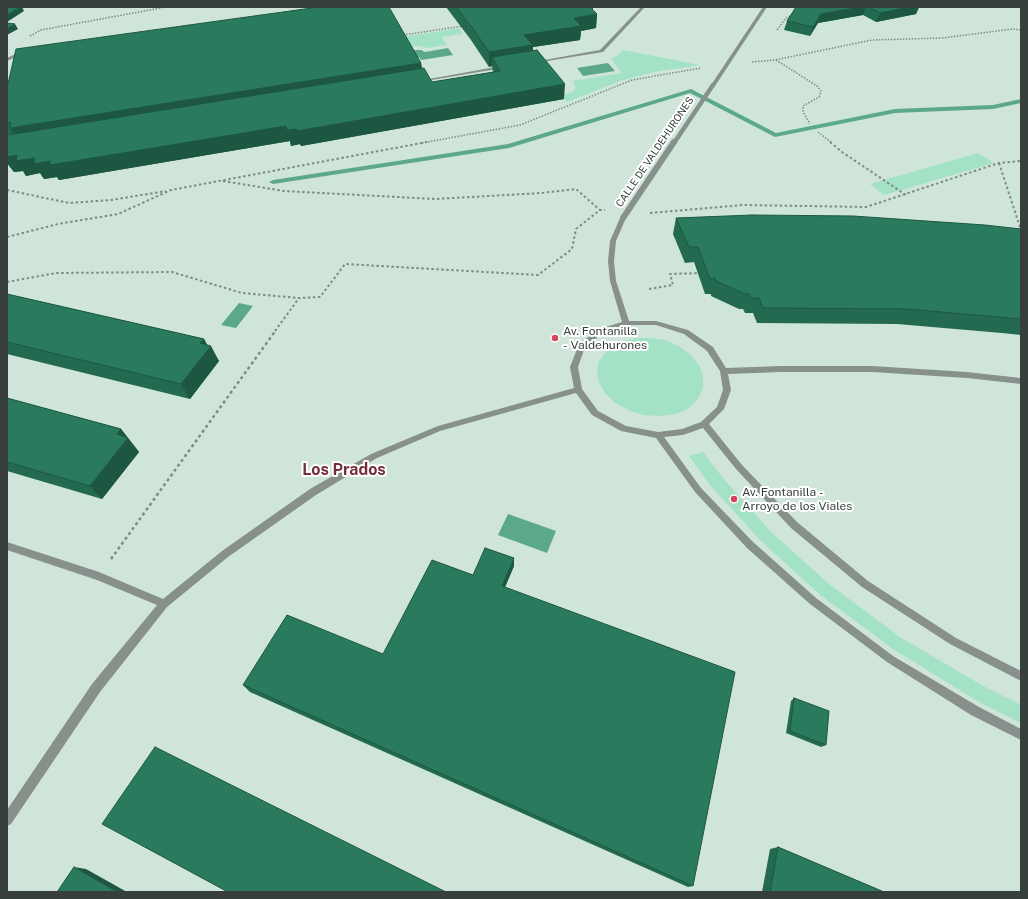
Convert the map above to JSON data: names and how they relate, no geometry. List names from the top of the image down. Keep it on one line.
{"streets":{"street":["CALLE DE VALDEHURONES"]},"districts":["Los Prados"],"places":["Av. Fontanilla - Valdehurones","Av. Fontanilla - Arroyo de los Viales"]}
